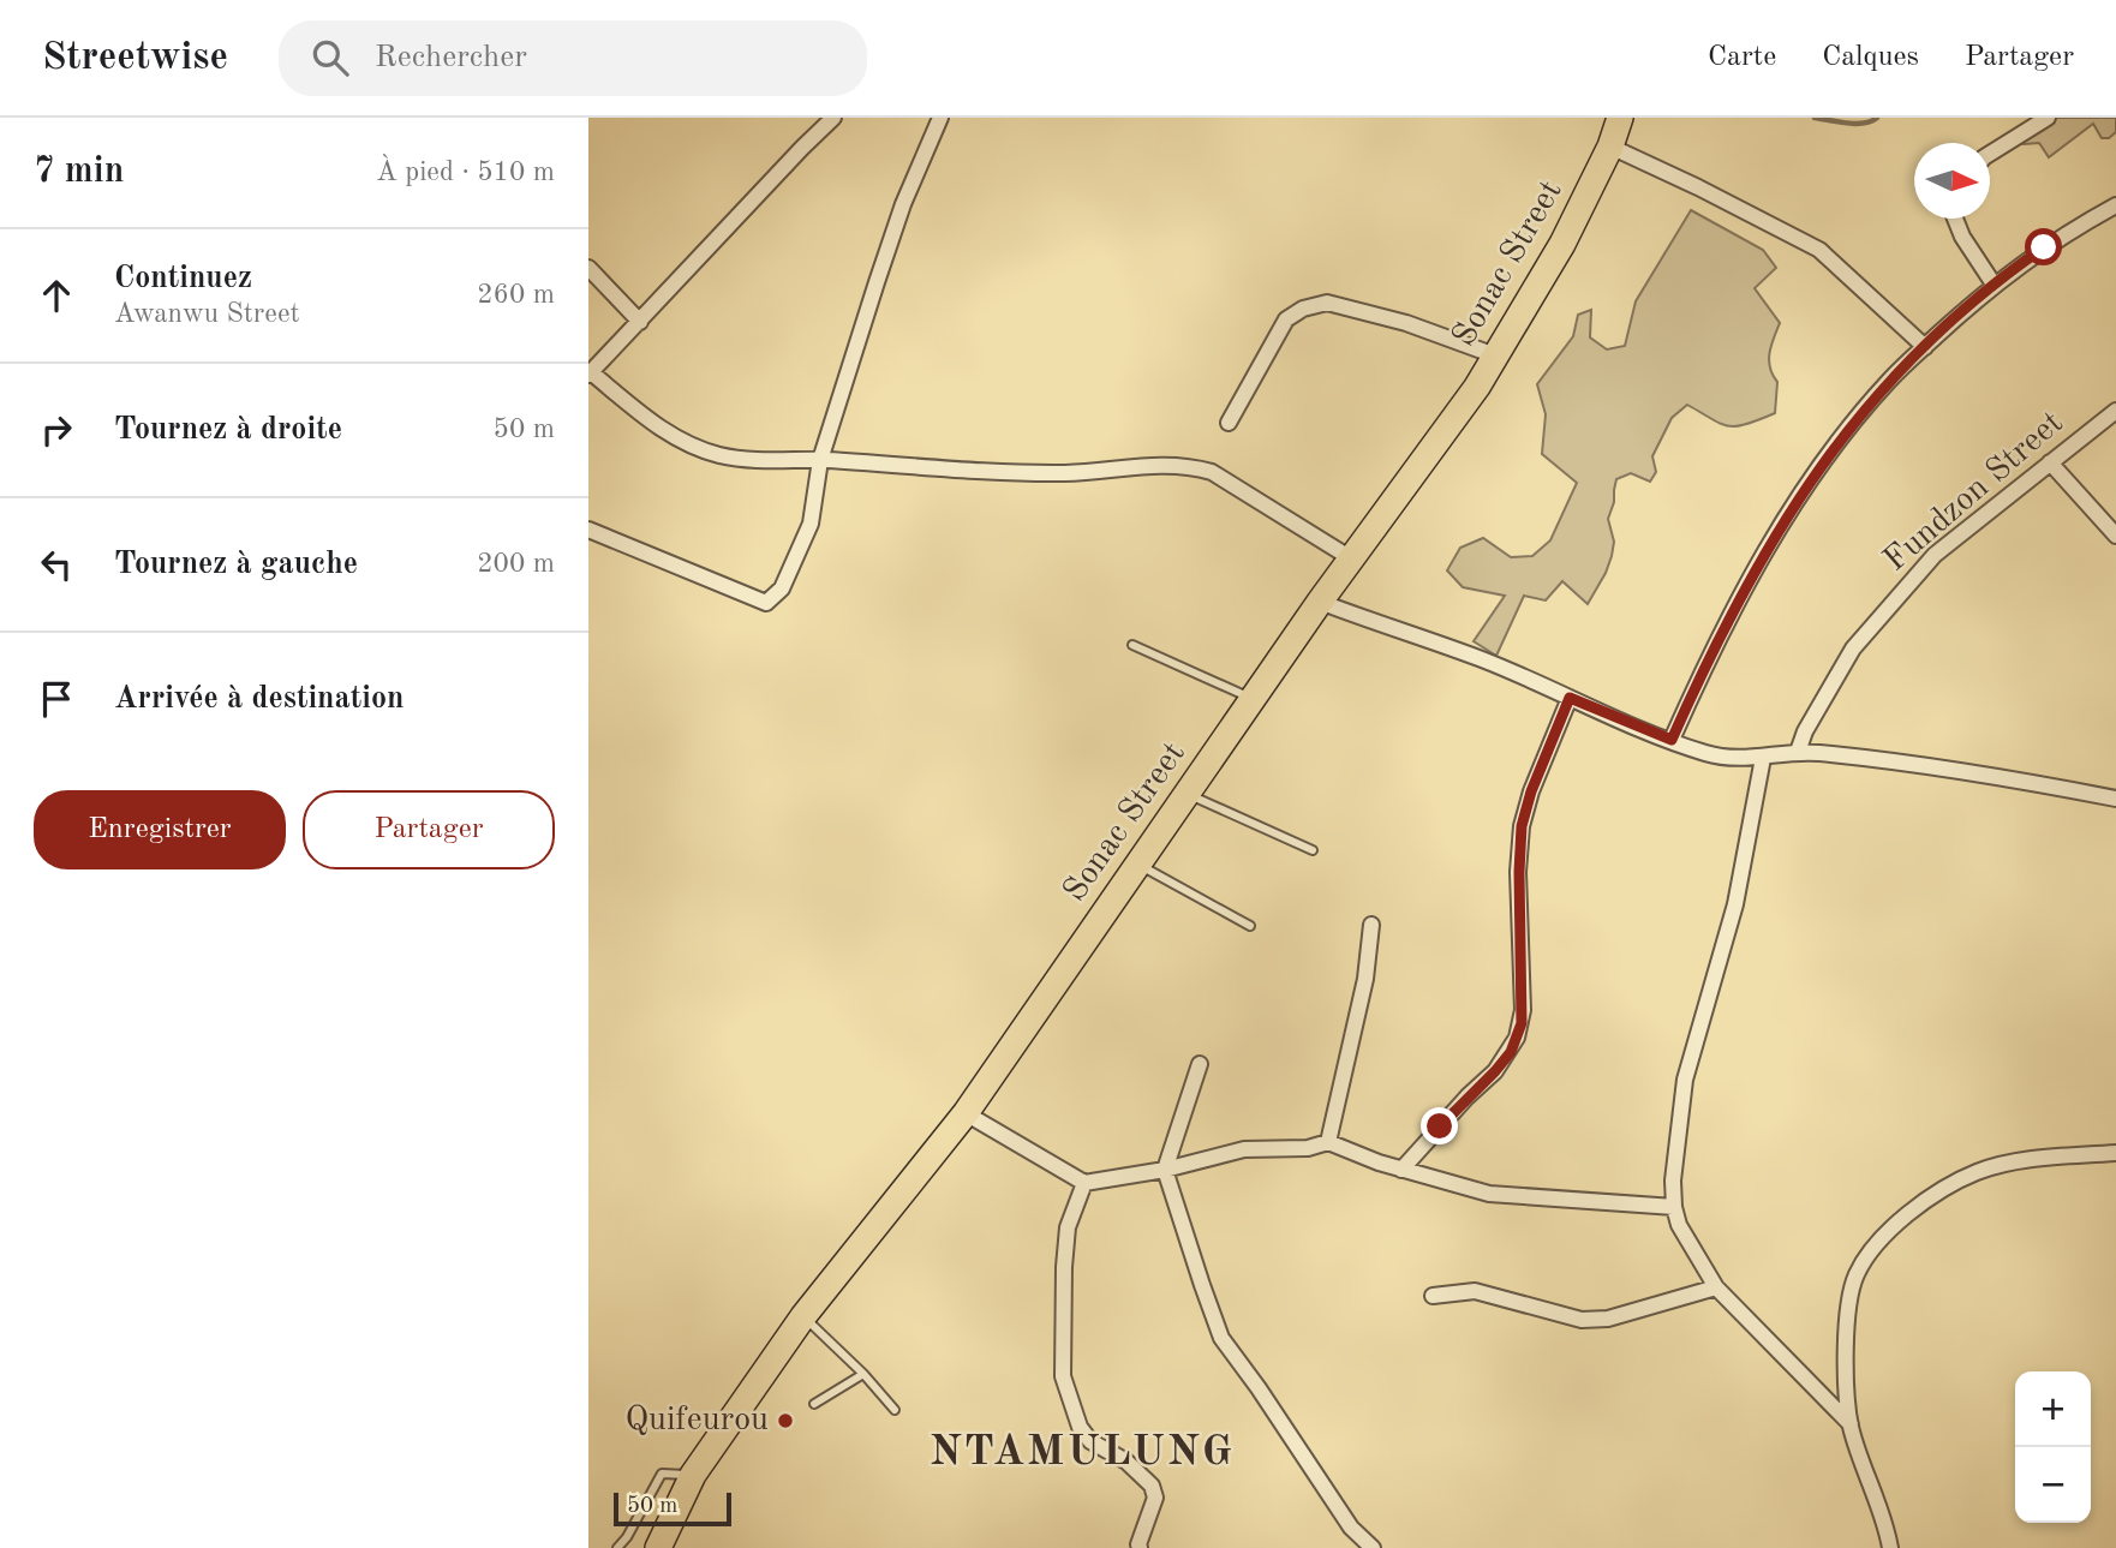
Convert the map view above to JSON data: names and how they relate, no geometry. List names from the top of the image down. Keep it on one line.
{"streets":{"highway":["Sonac Street"],"street":["Fundzon Street"]},"districts":["NTAMULUNG"],"places":["Quifeurou"],"scale_bar":"50 m","north":"right","page":{"header":"Streetwise","search":"Rechercher","nav":["Carte","Calques","Partager"],"heading":["7 min","À pied · 510 m"],"list":[["Continuez","Awanwu Street","260 m"],["Tournez à droite","50 m"],["Tournez à gauche","200 m"],"Arrivée à destination"],"buttons":["Enregistrer","Partager"],"map_buttons":["+","−"],"scale":"50 m"}}
